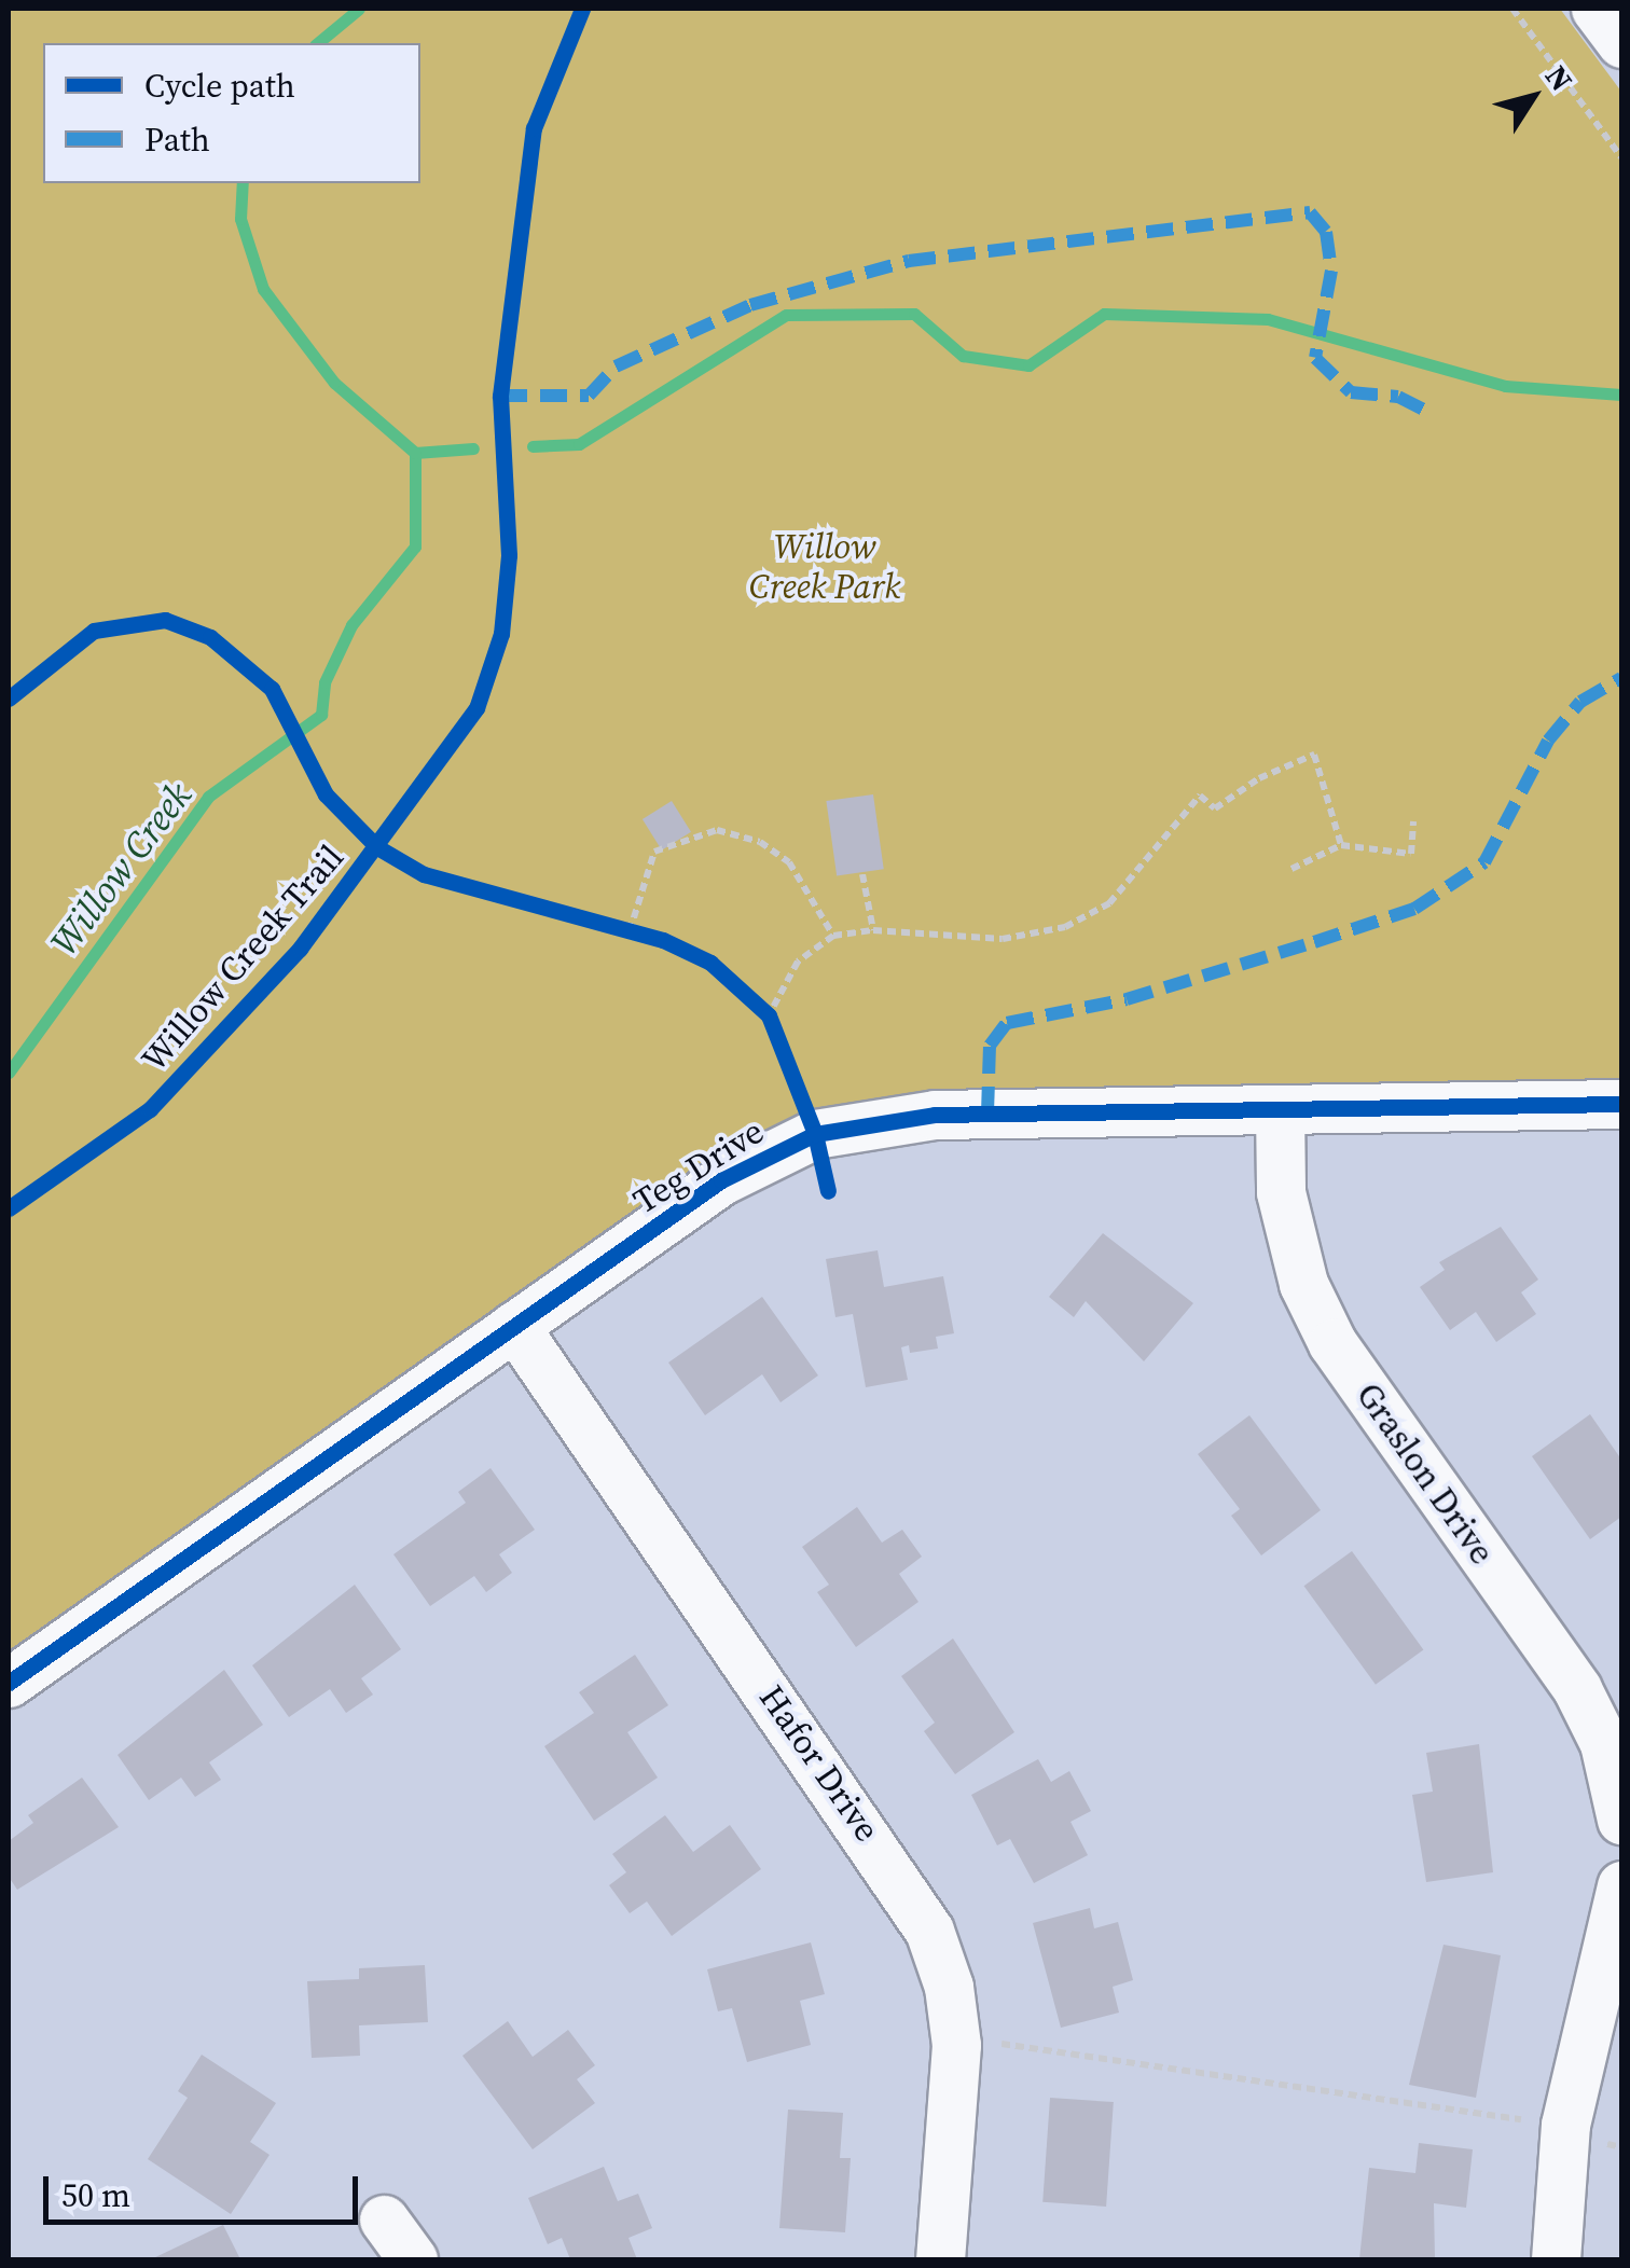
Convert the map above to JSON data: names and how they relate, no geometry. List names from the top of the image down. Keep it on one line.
{"streets":{"street":["Teg Drive","Graslon Drive","Hafor Drive"],"cycle path":["Willow Creek Trail"]},"crossings":[["Teg Drive","Graslon Drive"],["Teg Drive","Hafor Drive"]],"water":["Willow Creek"],"parks":["Willow Creek Park"],"legend":["Cycle path","Path"],"scale_bar":"50 m","north":"top right"}
